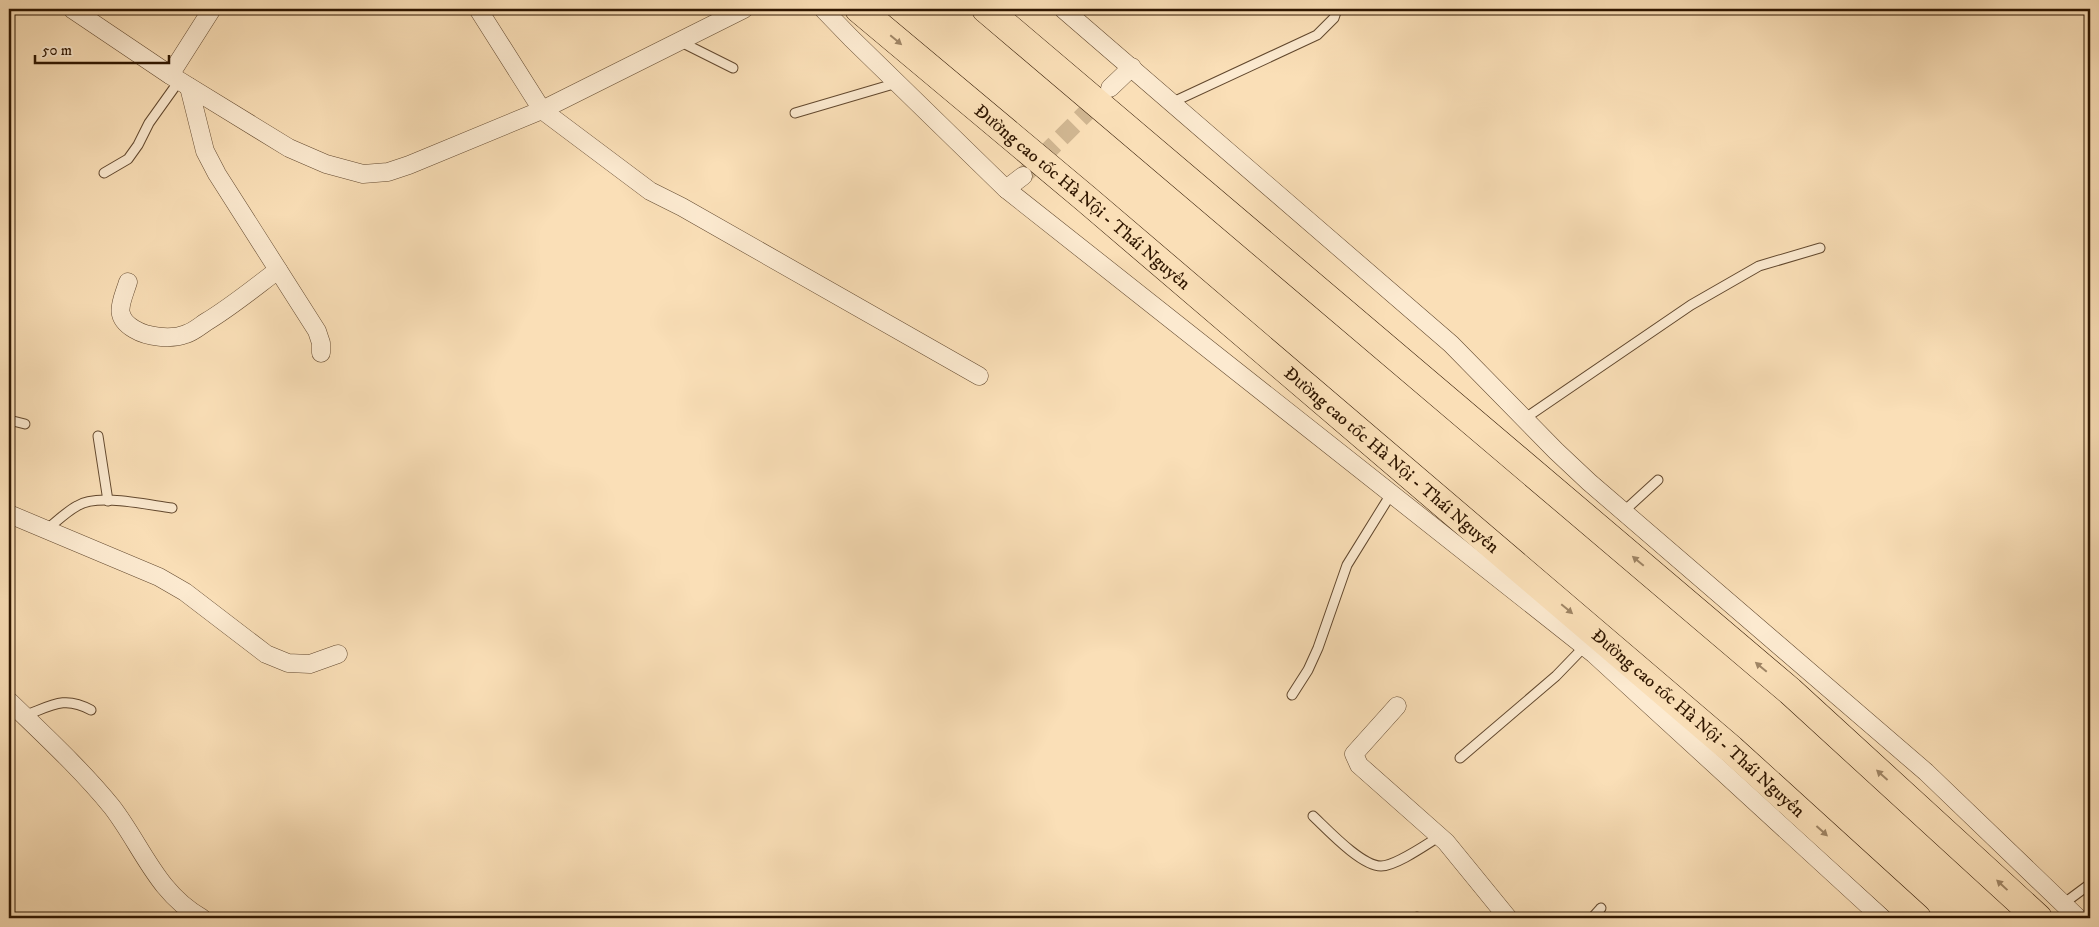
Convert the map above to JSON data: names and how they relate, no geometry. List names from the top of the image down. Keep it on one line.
{"streets":{"highway":["Đường cao tốc Hà Nội - Thái Nguyên"]},"scale_bar":"50 m"}
